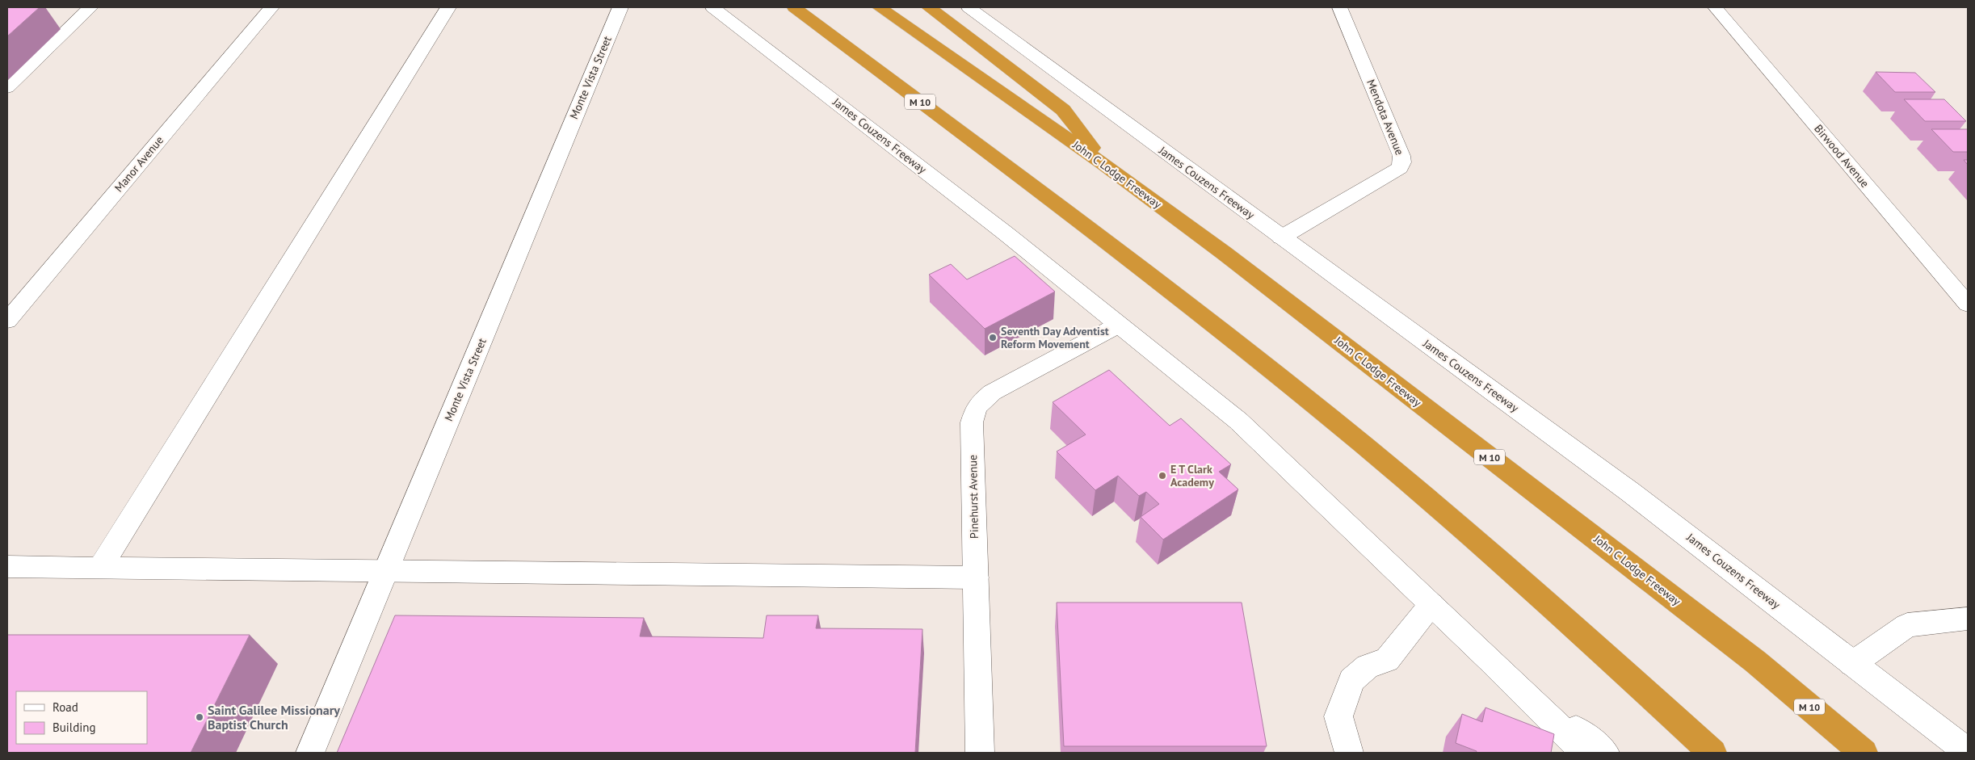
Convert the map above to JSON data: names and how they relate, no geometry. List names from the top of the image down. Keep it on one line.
{"streets":{"highway":["M 10","John C Lodge Freeway"],"street":["Monte Vista Street","Mendota Avenue","James Couzens Freeway","Birwood Avenue","Manor Avenue","Pinehurst Avenue"]},"crossings":[["Mendota Avenue","James Couzens Freeway"],["James Couzens Freeway","Pinehurst Avenue"]],"places":["Seventh Day Adventist Reform Movement","E T Clark Academy","Saint Galilee Missionary Baptist Church"],"legend":["Road","Building"]}
